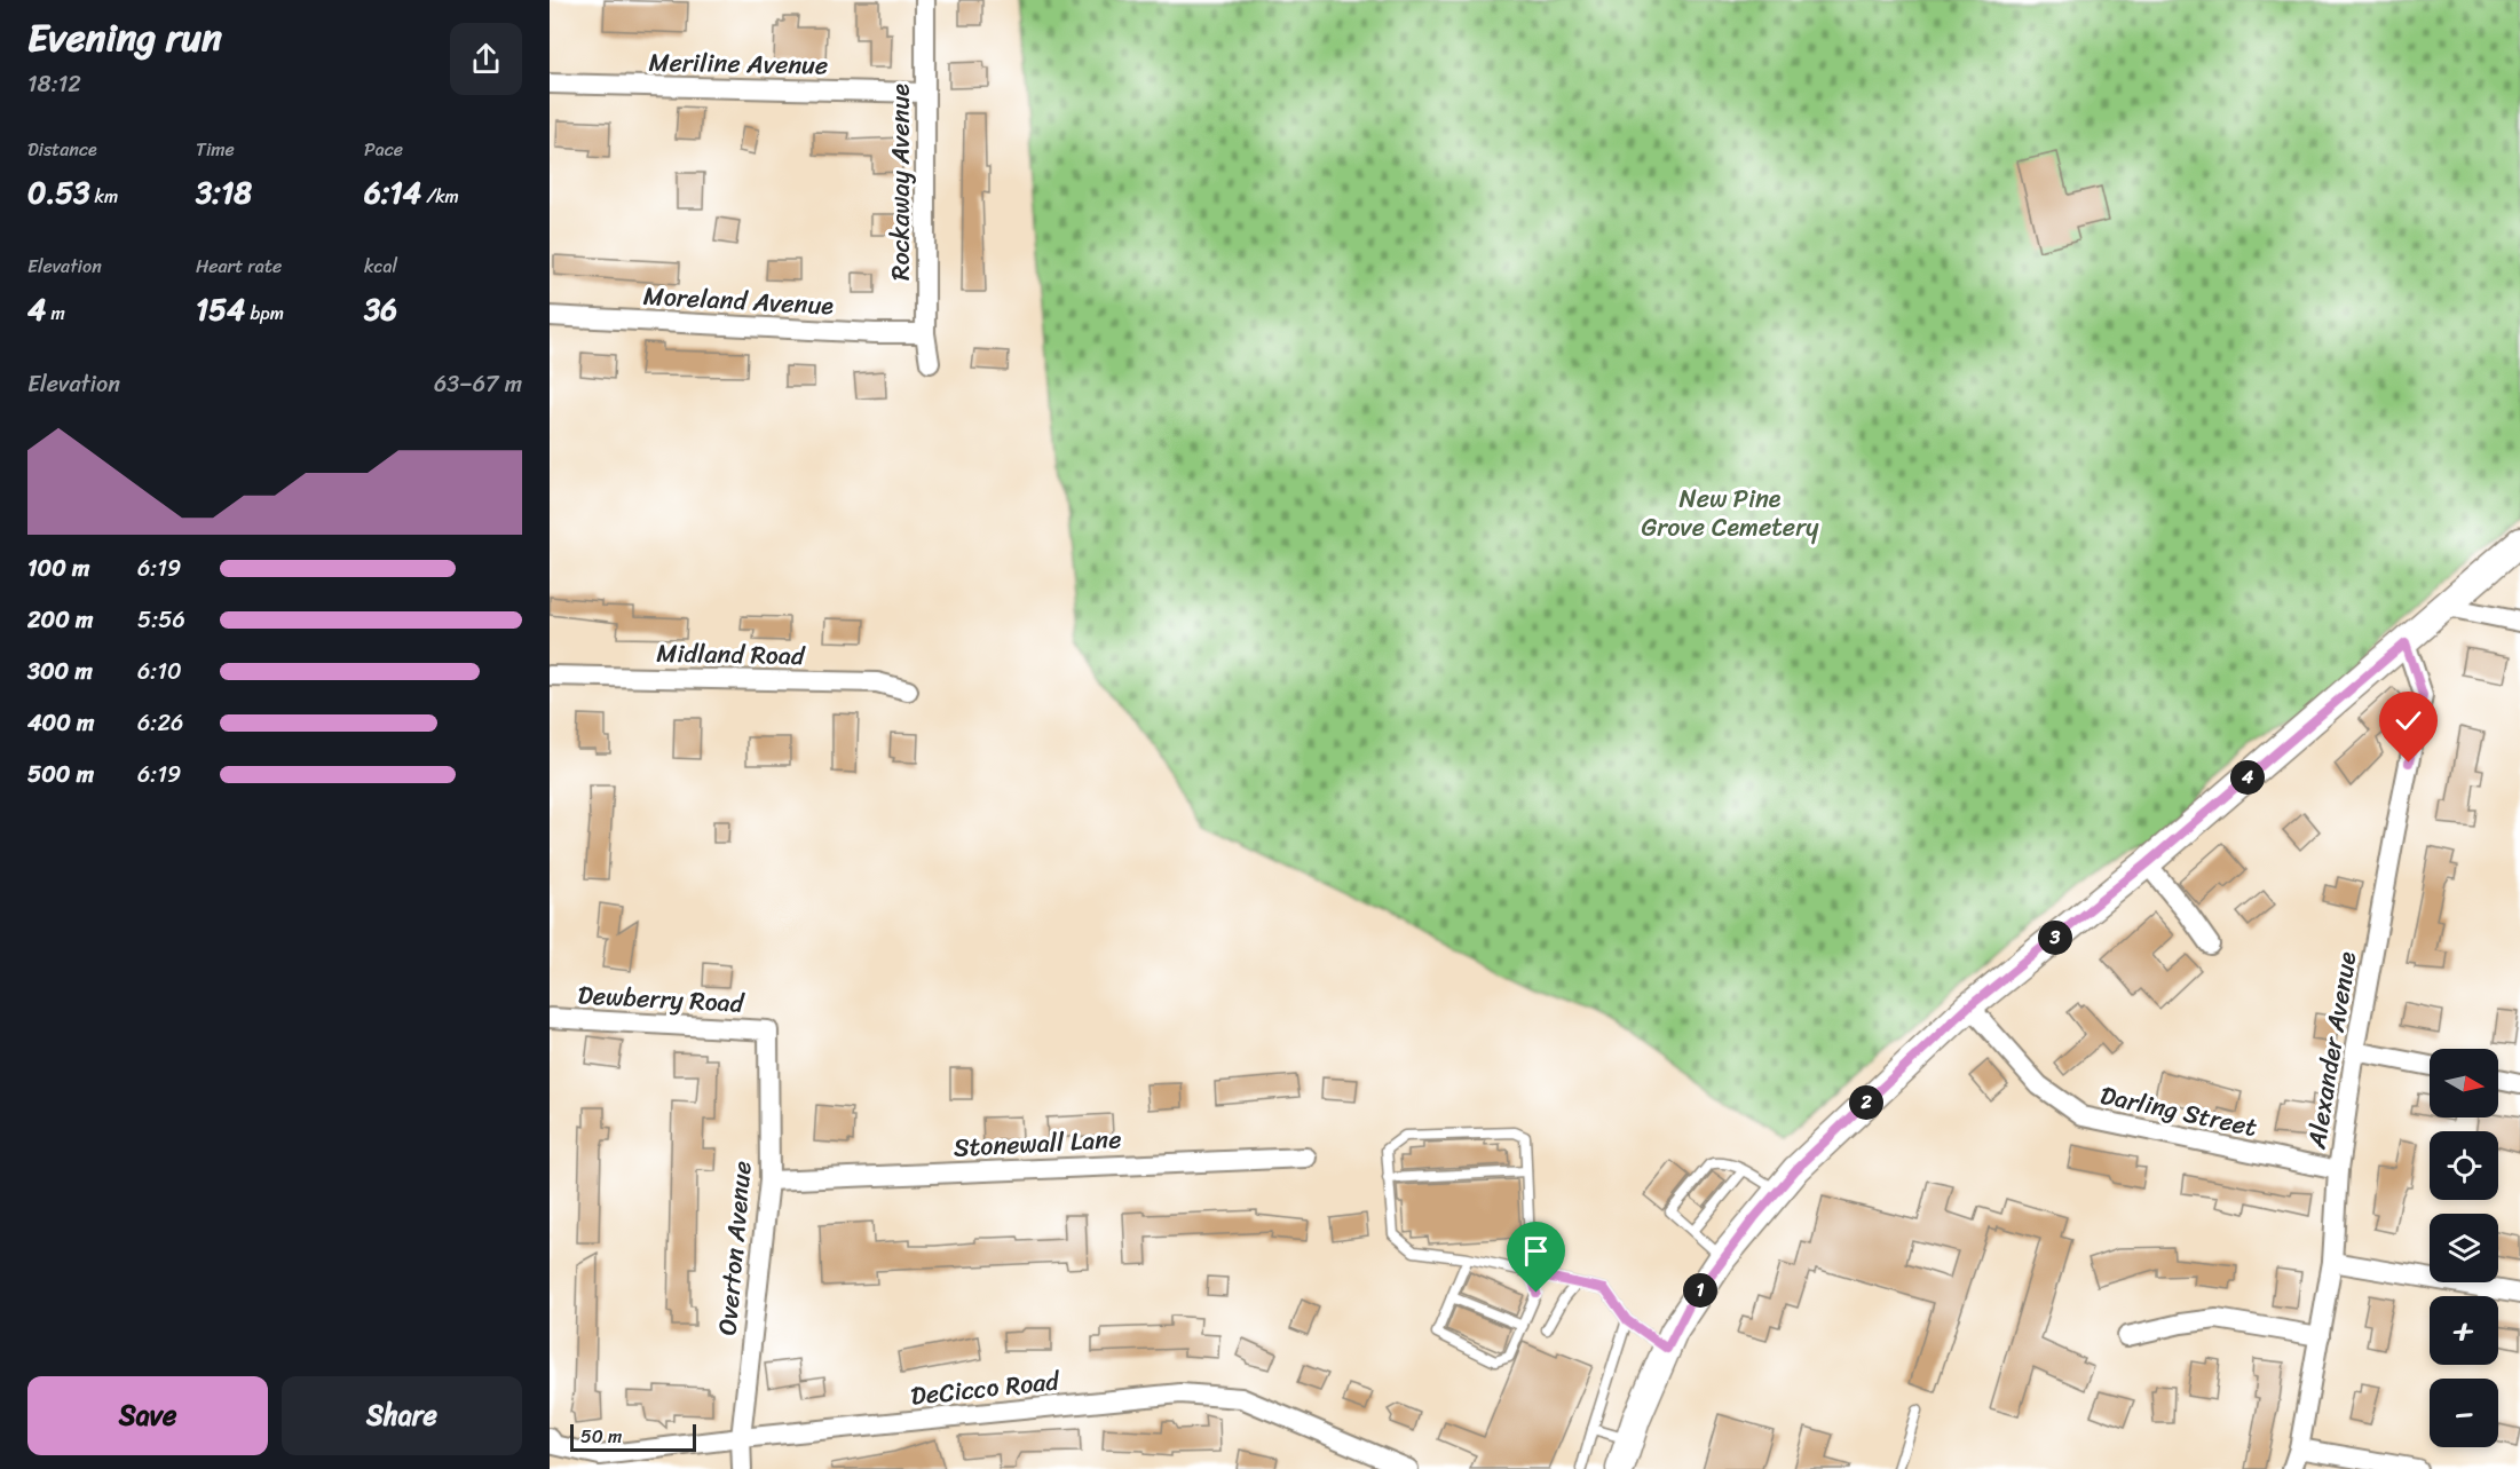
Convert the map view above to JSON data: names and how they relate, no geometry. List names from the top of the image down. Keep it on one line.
{"streets":{"street":["Meriline Avenue","Rockaway Avenue","Moreland Avenue","Midland Road","Dewberry Road","Alexander Avenue","Darling Street","Stonewall Lane","Overton Avenue","DeCicco Road"]},"crossings":[["Meriline Avenue","Rockaway Avenue"],["Rockaway Avenue","Moreland Avenue"],["Dewberry Road","Overton Avenue"],["Alexander Avenue","Darling Street"],["Stonewall Lane","Overton Avenue"],["Overton Avenue","DeCicco Road"]],"parks":["New Pine Grove Cemetery"],"scale_bar":"50 m","north":"right","page":{"heading":["Evening run","18:12"],"stats":[["Distance","0.53 km"],["Time","3:18"],["Pace","6:14 /km"],["Elevation","4 m"],["Heart rate","154 bpm"],["kcal","36"]],"chart":["Elevation","63–67 m"],"list":[{"name":"100 m","note":"6:19"},{"name":"200 m","note":"5:56"},{"name":"300 m","note":"6:10"},{"name":"400 m","note":"6:26"},{"name":"500 m","note":"6:19"}],"pins":["4","3","2","1"],"map_buttons":["+","−"],"buttons":["Save","Share"],"scale":"50 m"}}
